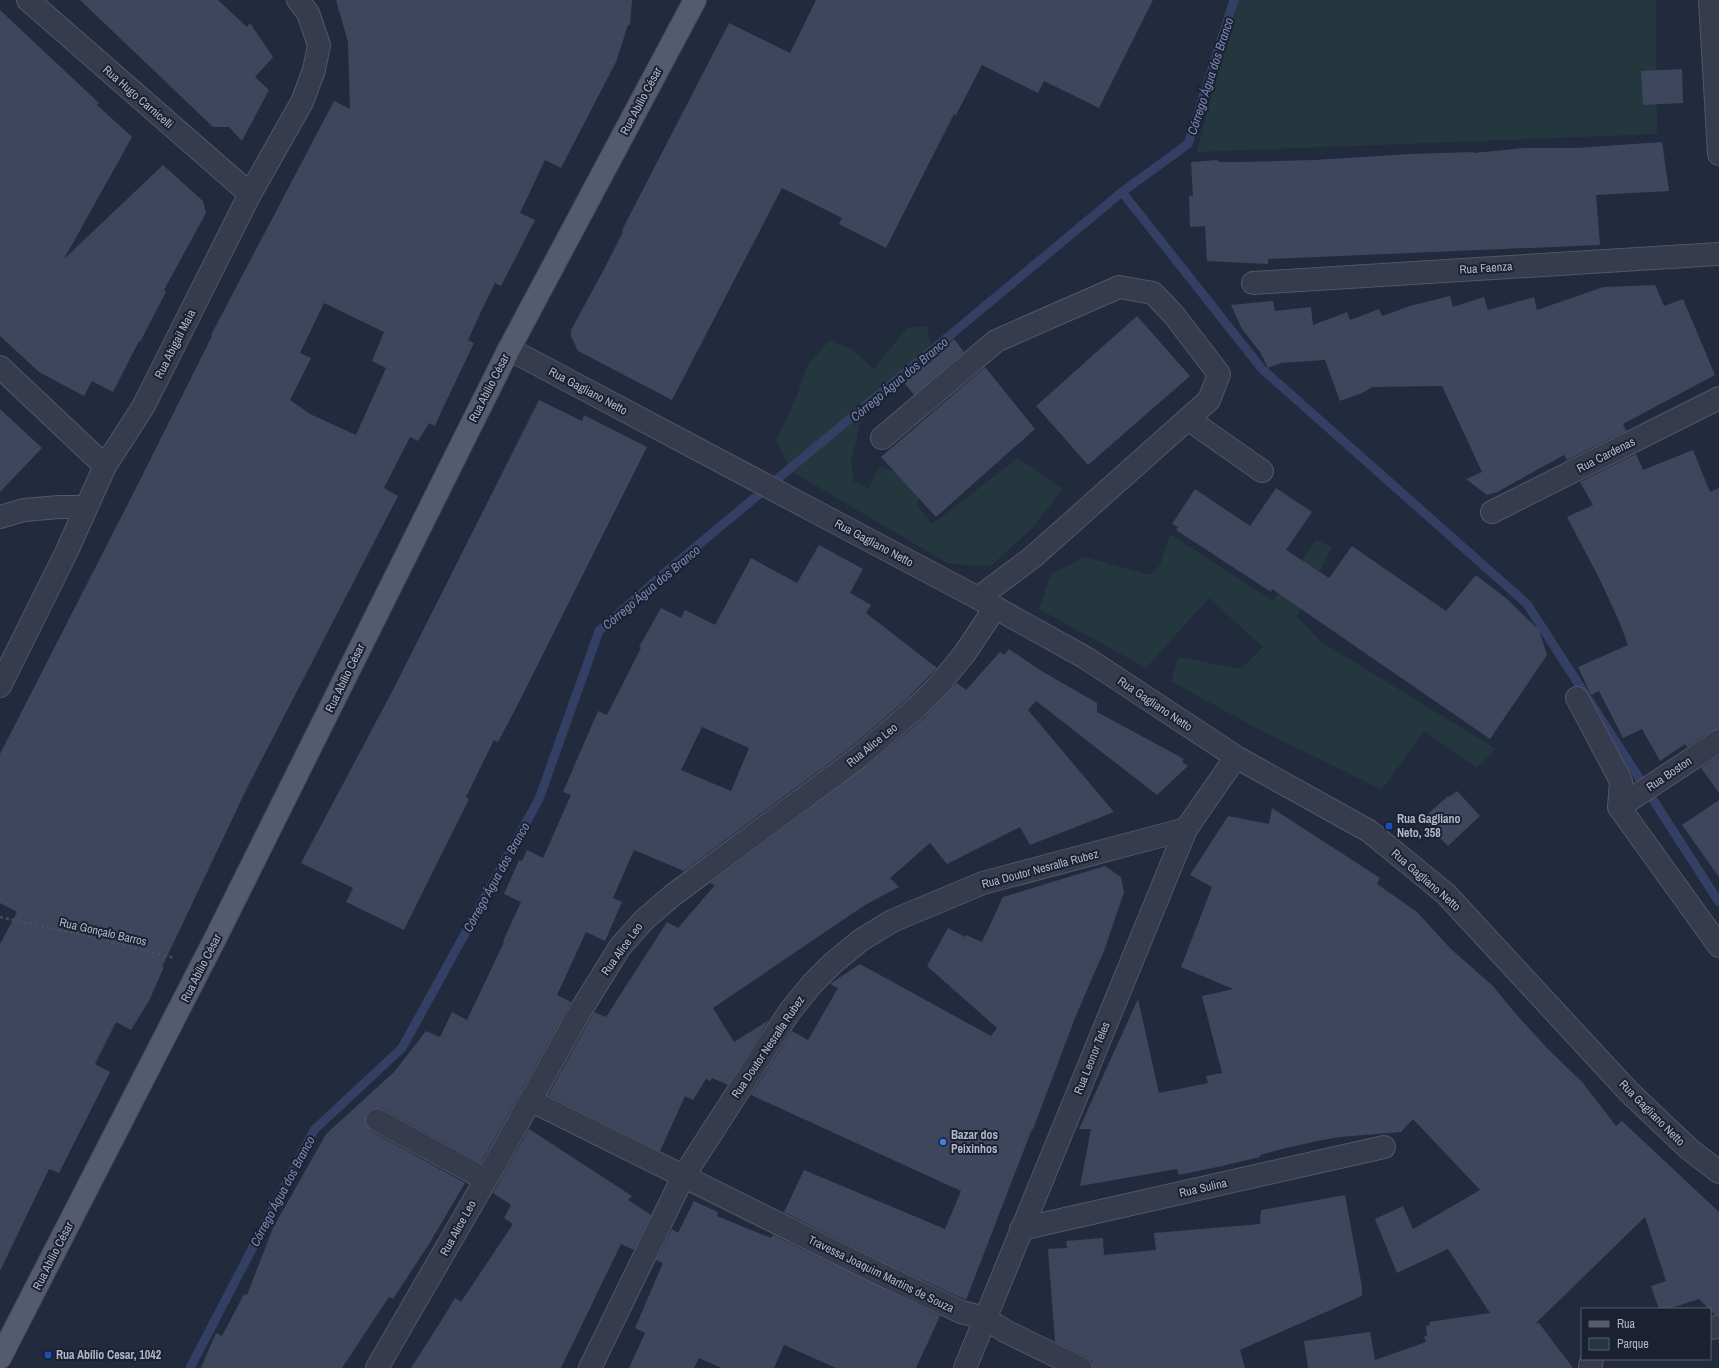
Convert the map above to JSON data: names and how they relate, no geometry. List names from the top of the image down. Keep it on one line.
{"streets":{"main road":["Rua Abílio César"],"street":["Rua Hugo Carnicelli","Rua Faenza","Rua Abigail Maia","Rua Gagliano Netto","Rua Cardenas","Rua Alice Leo","Rua Boston","Rua Doutor Nesralla Rubez","Rua Leonor Teles","Rua Sulina","Travessa Joaquim Martins de Souza"],"path":["Rua Gonçalo Barros"]},"crossings":[["Rua Hugo Carnicelli","Rua Abigail Maia"],["Rua Abílio César","Rua Gagliano Netto"],["Rua Abílio César","Rua Gonçalo Barros"],["Rua Gagliano Netto","Rua Alice Leo"],["Rua Gagliano Netto","Rua Leonor Teles"],["Rua Alice Leo","Travessa Joaquim Martins de Souza"],["Rua Doutor Nesralla Rubez","Rua Leonor Teles"],["Rua Doutor Nesralla Rubez","Travessa Joaquim Martins de Souza"],["Rua Leonor Teles","Rua Sulina"],["Rua Leonor Teles","Travessa Joaquim Martins de Souza"]],"water":["Córrego Água dos Branco"],"places":{"transit":["Rua Gagliano Neto, 358","Rua Abílio Cesar, 1042"],"other":["Bazar dos Peixinhos"]},"legend":["Rua","Parque"]}
